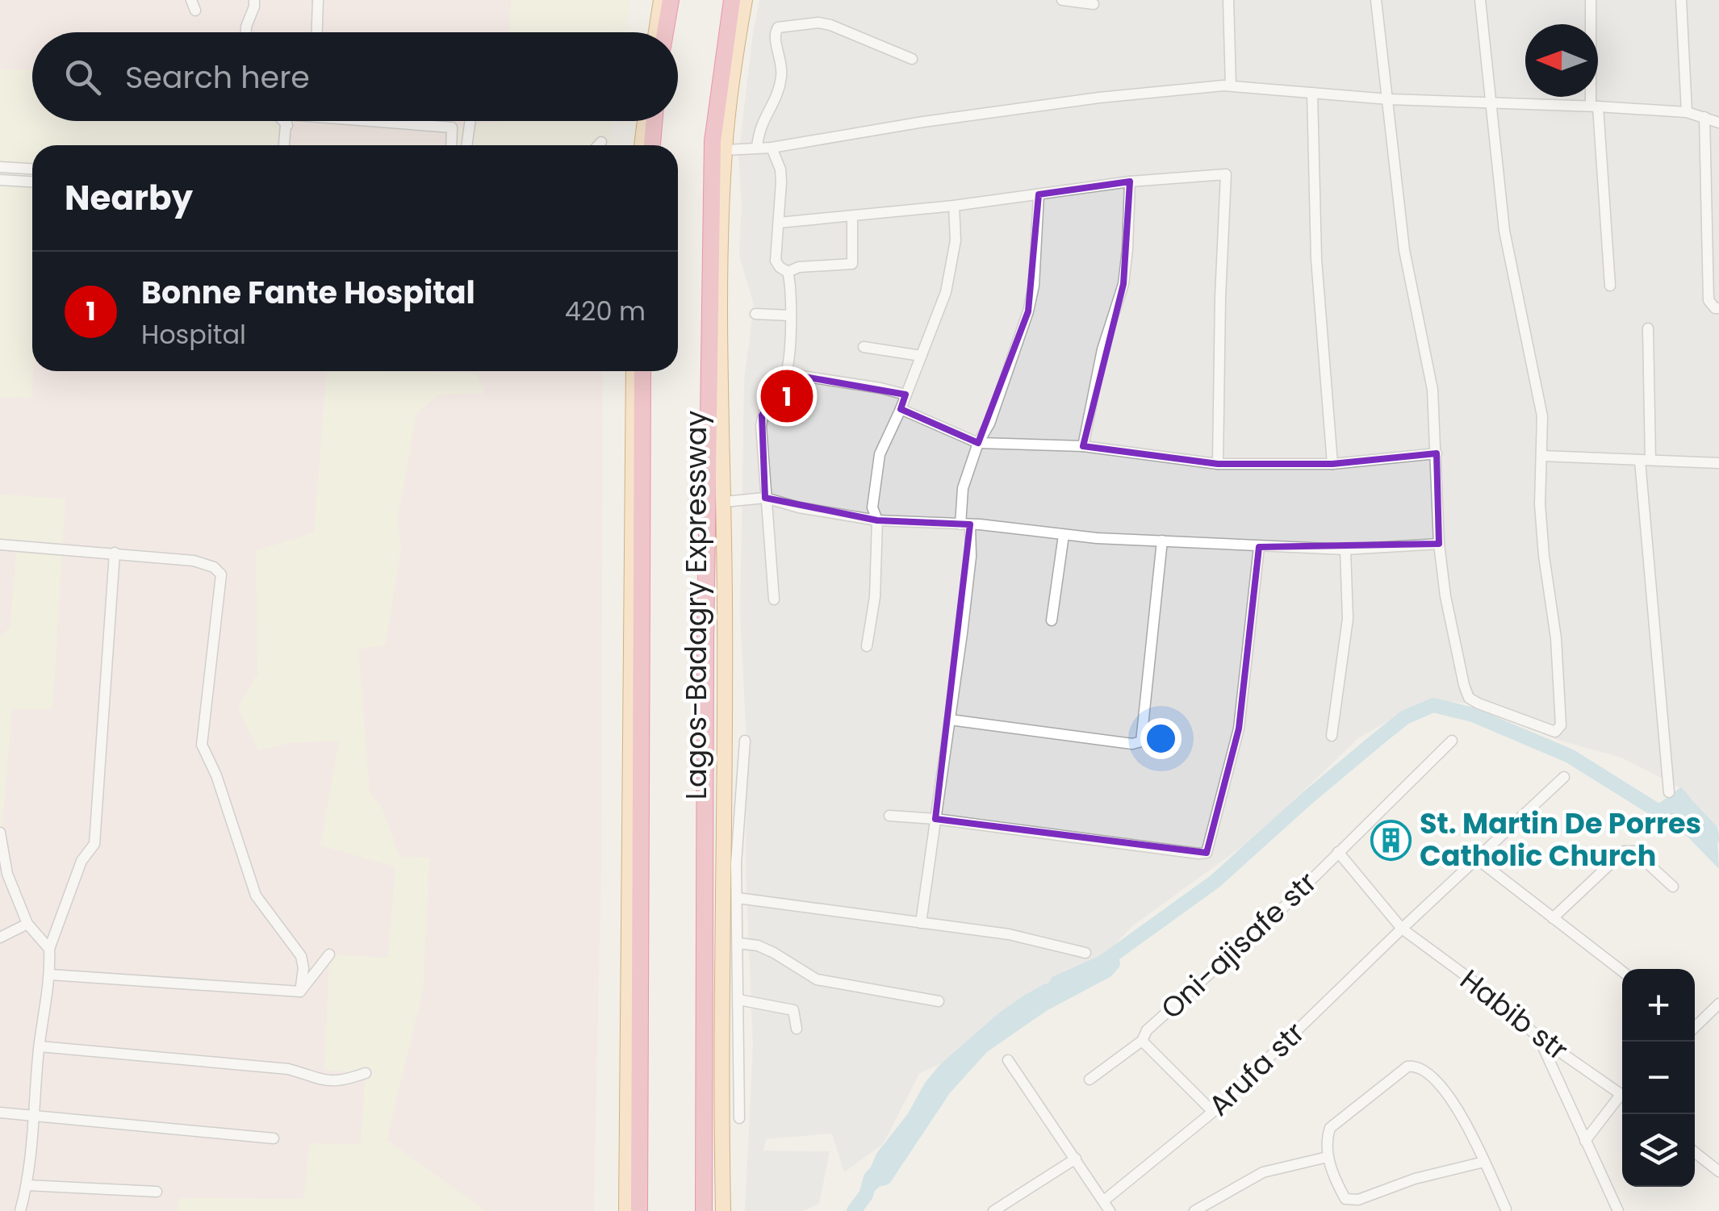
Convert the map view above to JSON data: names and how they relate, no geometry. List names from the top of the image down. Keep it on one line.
{"streets":{"highway":["Lagos-Badagry Expressway"],"street":["Oni-ajisafe str","Habib str","Arufa str"]},"crossings":[["Oni-ajisafe str","Habib str"],["Oni-ajisafe str","Arufa str"],["Habib str","Arufa str"]],"places":{"building":["St. Martin De Porres Catholic Church"]},"north":"left","page":{"search":"Search here","heading":"Nearby","list":[{"mark":"1","name":"Bonne Fante Hospital","note":"Hospital","value":"420 m"}],"pins":"1","map_buttons":["+","−"]}}
